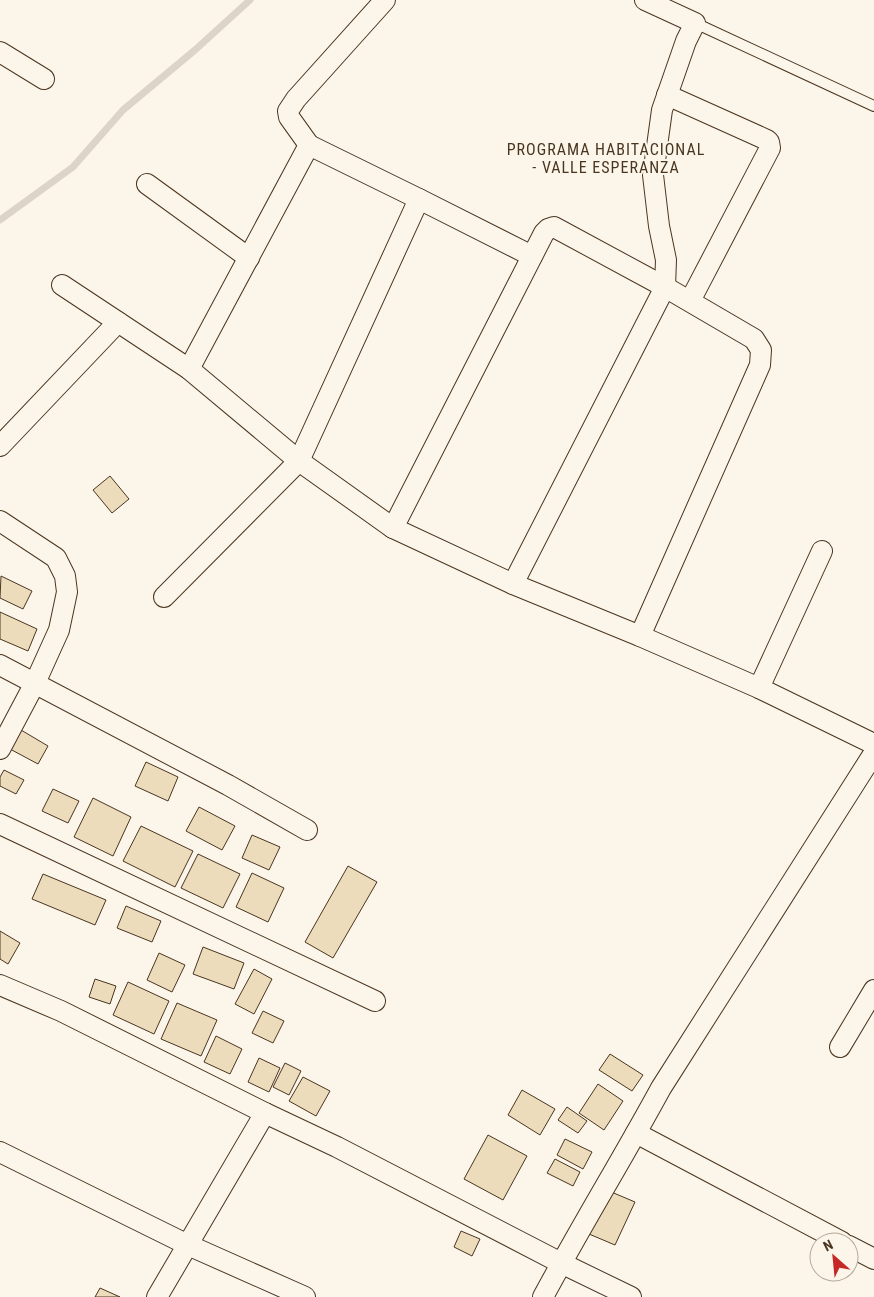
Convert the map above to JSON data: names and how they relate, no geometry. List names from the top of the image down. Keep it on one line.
{"districts":["PROGRAMA HABITACIONAL - VALLE ESPERANZA"],"north":"top left"}
